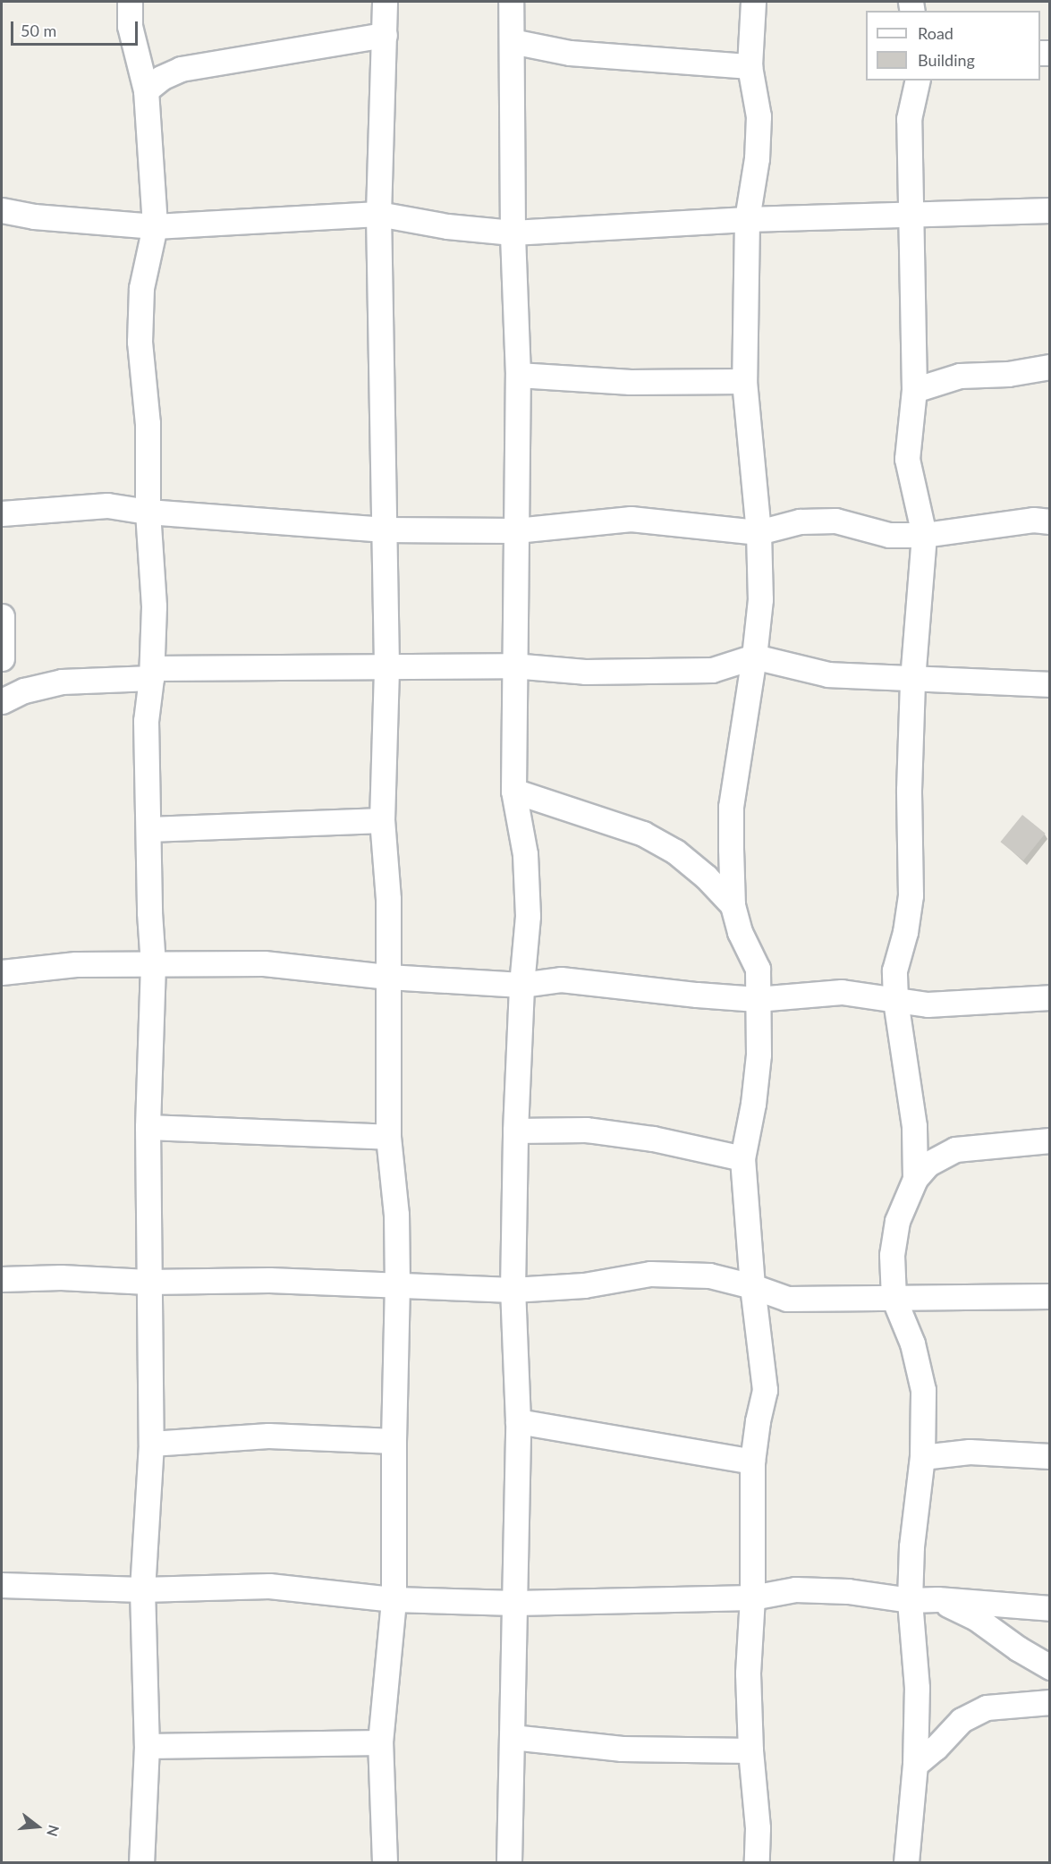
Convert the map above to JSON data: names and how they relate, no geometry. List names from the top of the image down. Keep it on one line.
{"legend":["Road","Building"],"scale_bar":"50 m","north":"right"}
